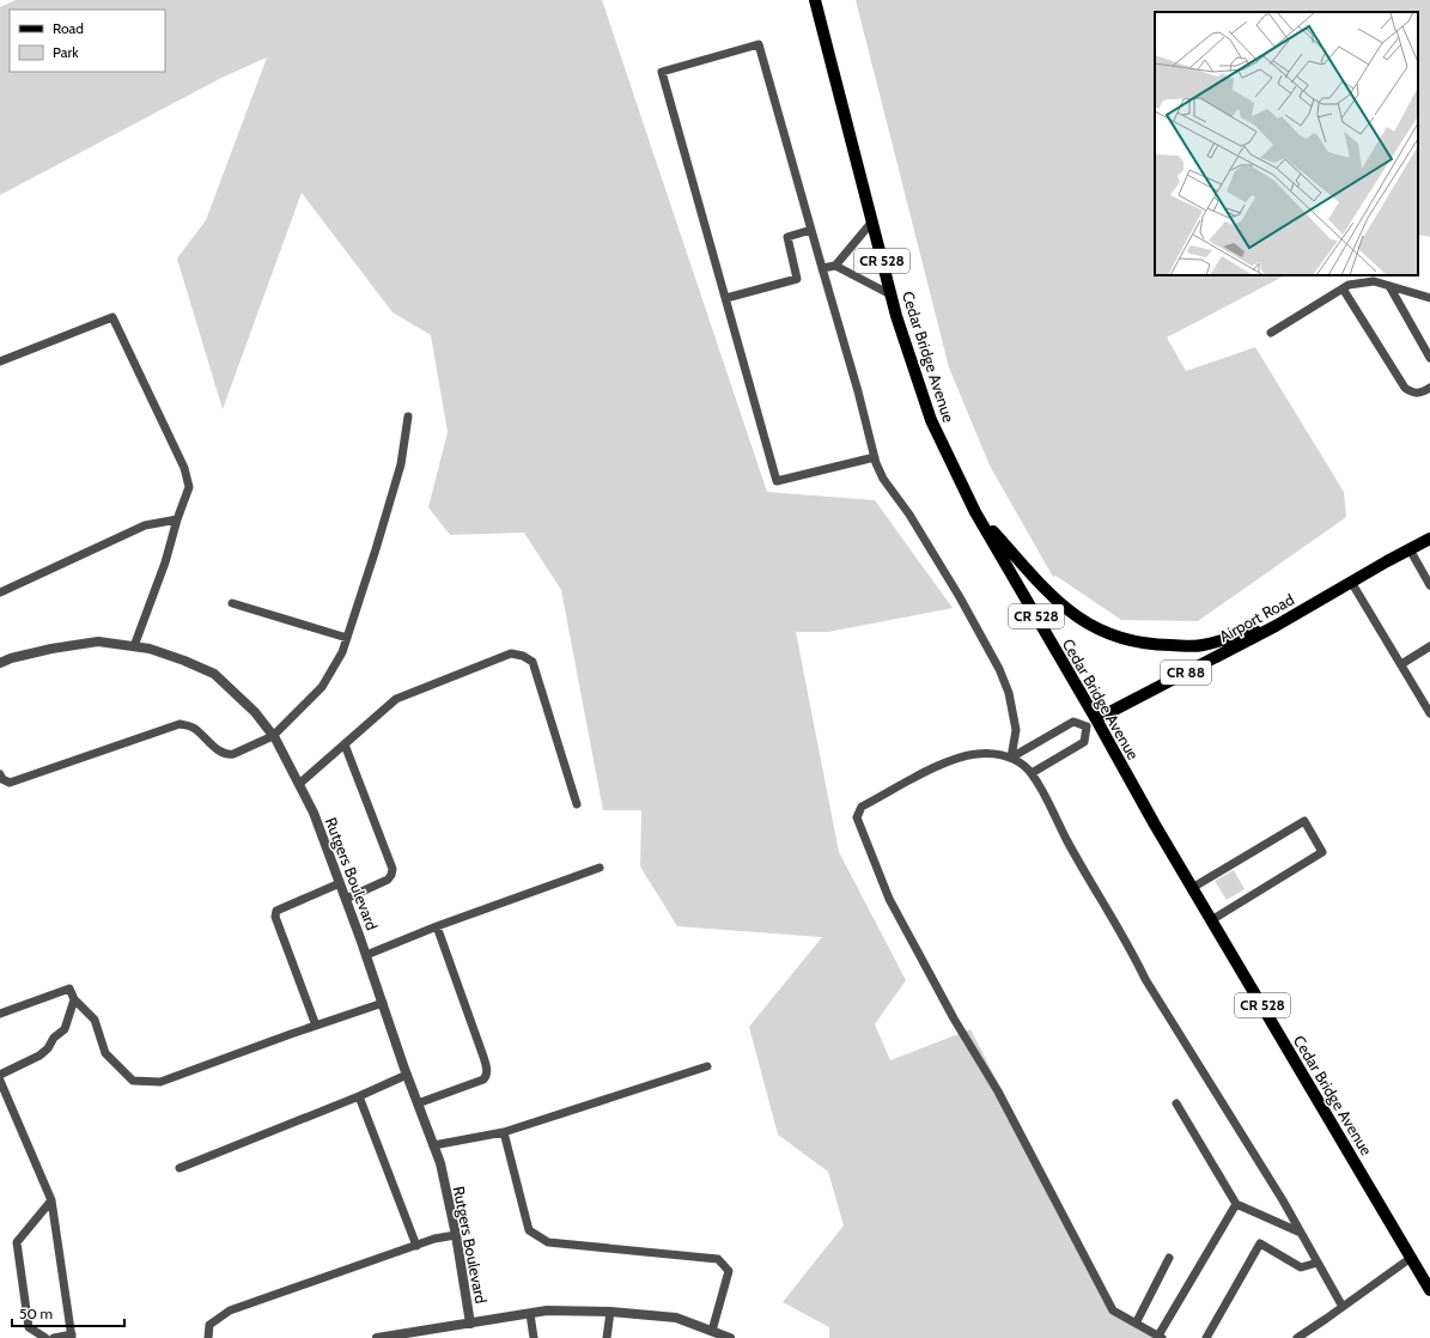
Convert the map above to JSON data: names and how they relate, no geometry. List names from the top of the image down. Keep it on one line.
{"streets":{"main road":["CR 528","Cedar Bridge Avenue","Airport Road","CR 88"],"street":["Rutgers Boulevard"]},"crossings":[["Cedar Bridge Avenue","Airport Road"]],"legend":["Road","Park"],"scale_bar":"50 m"}
